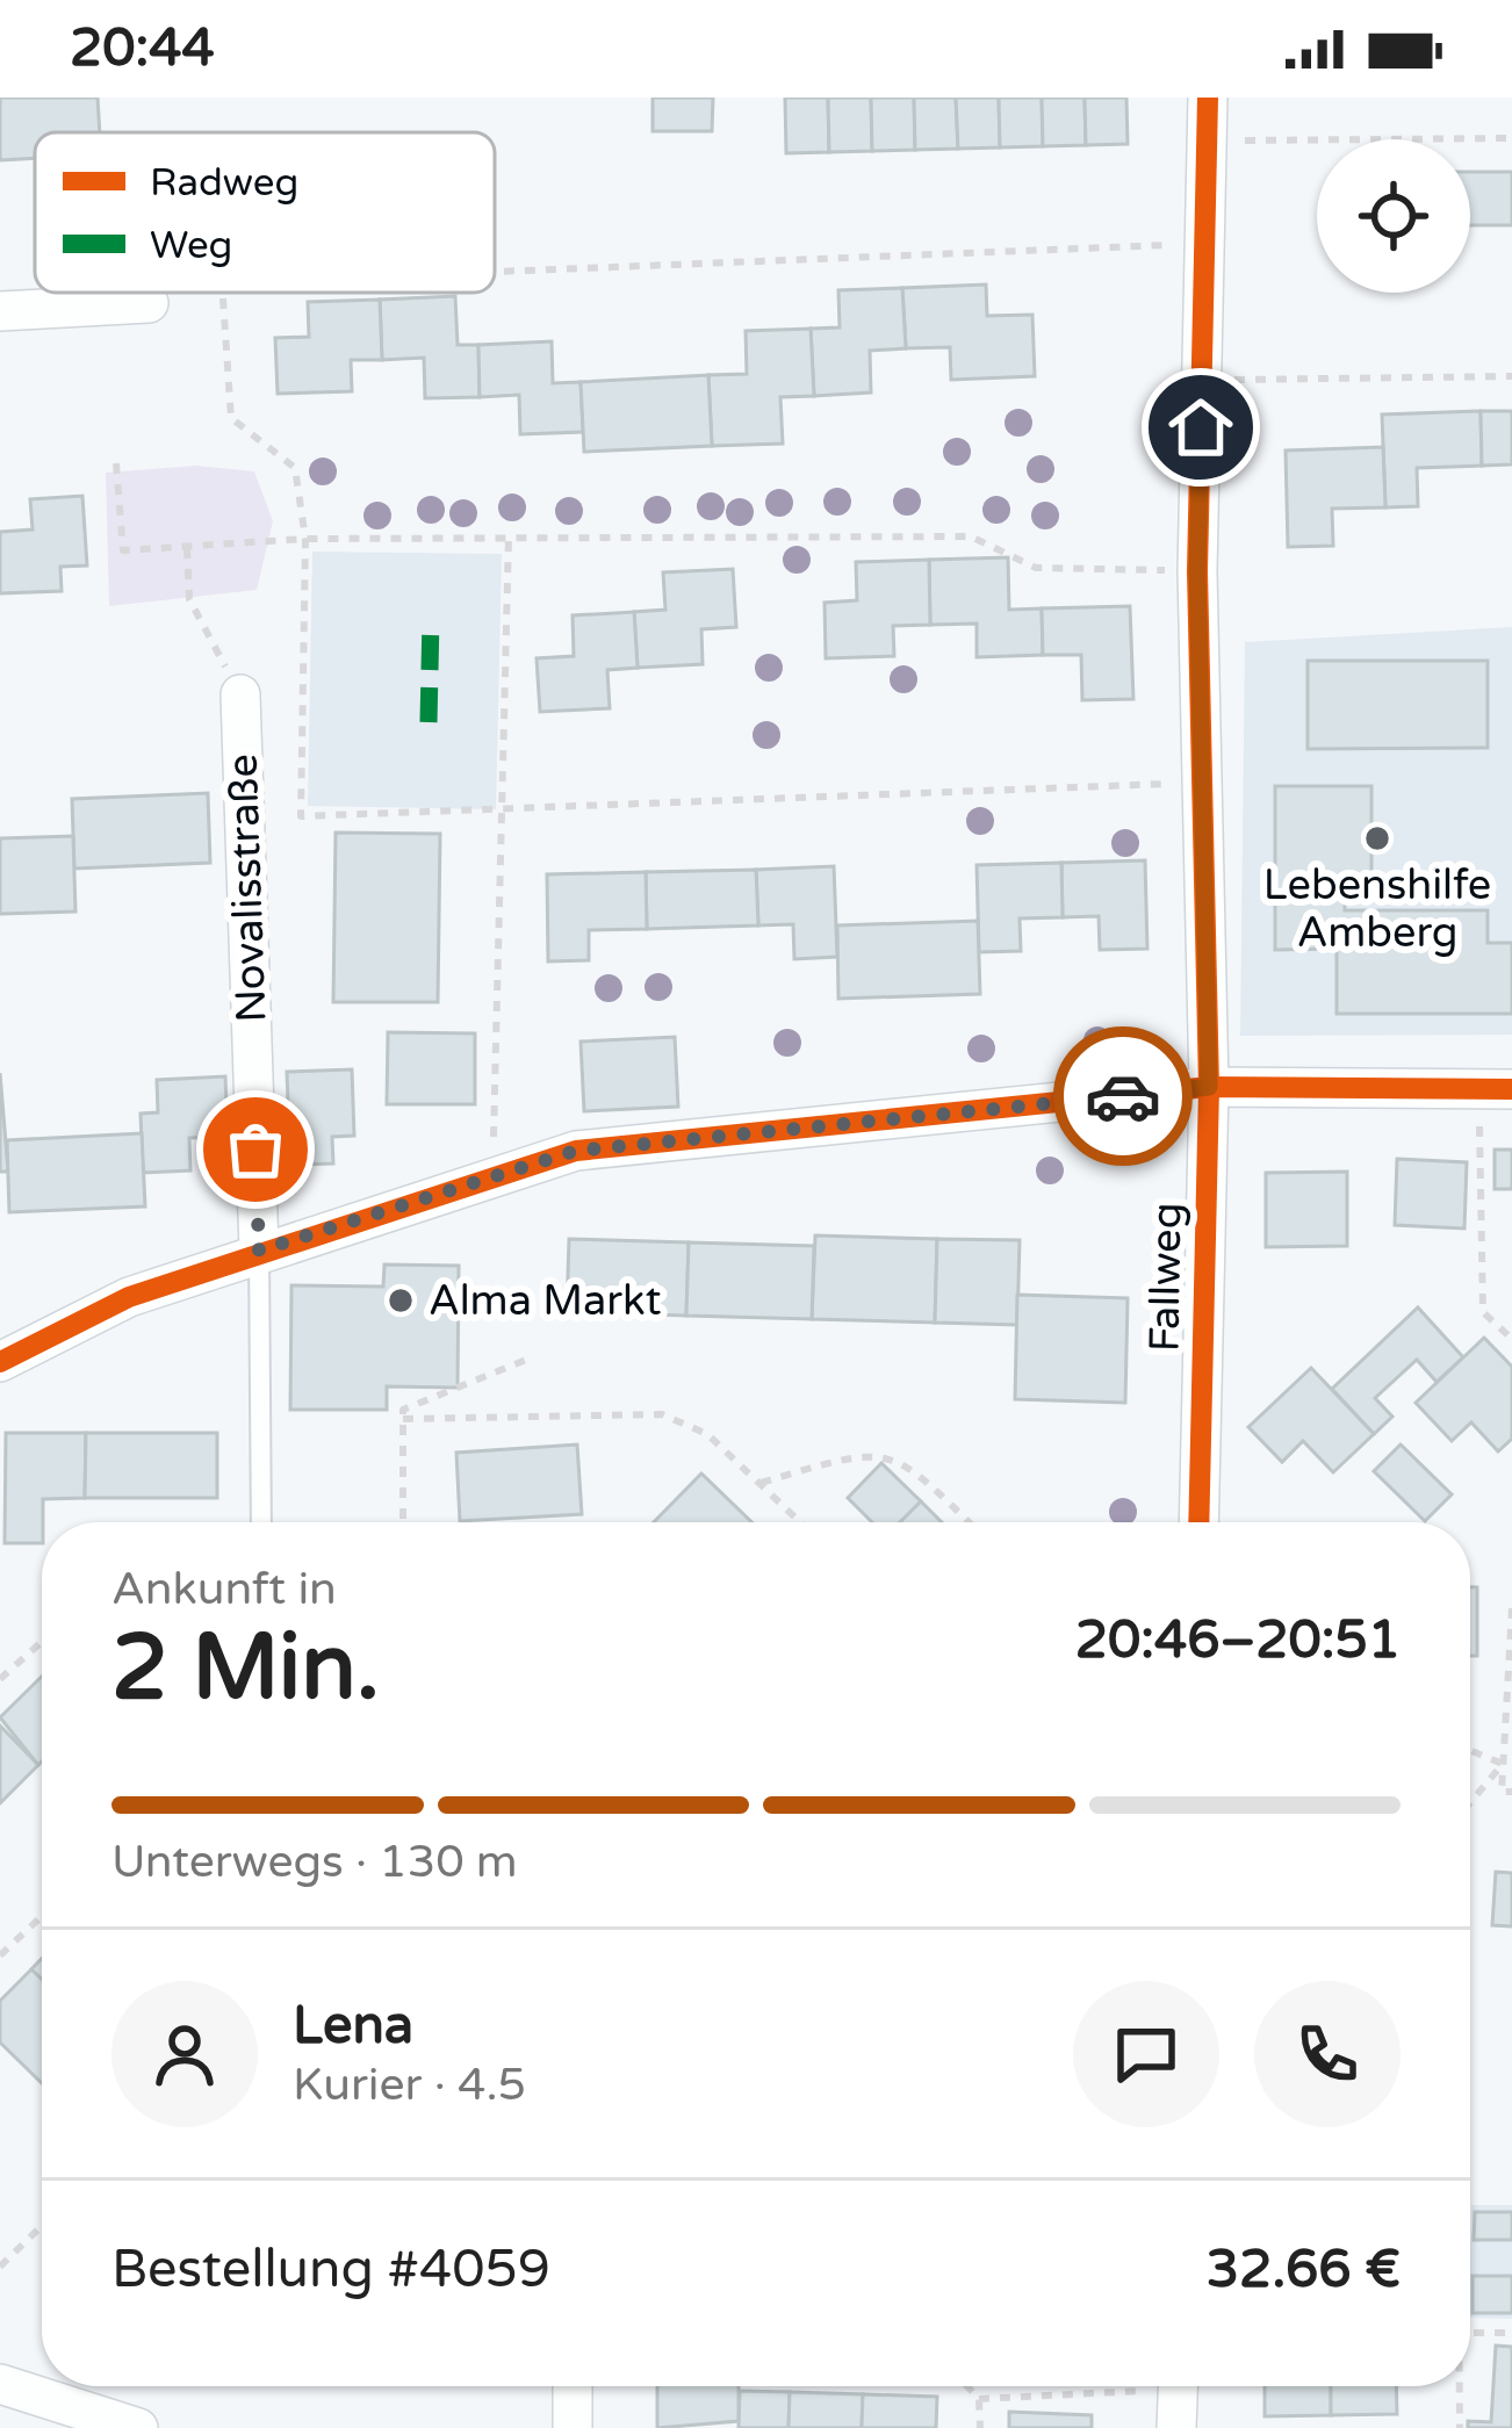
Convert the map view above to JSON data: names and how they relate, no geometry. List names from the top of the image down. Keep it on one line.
{"streets":{"street":["Novalisstraße","Fallweg"]},"places":["Lebenshilfe Amberg","Alma Markt"],"legend":["Radweg","Weg"],"page":{"status":"20:44","heading":["2 Min.","Ankunft in","20:46–20:51"],"panel":["Lena","Kurier · 4.5","Bestellung #4059","32.66 €"],"bar":"Unterwegs · 130 m"}}
